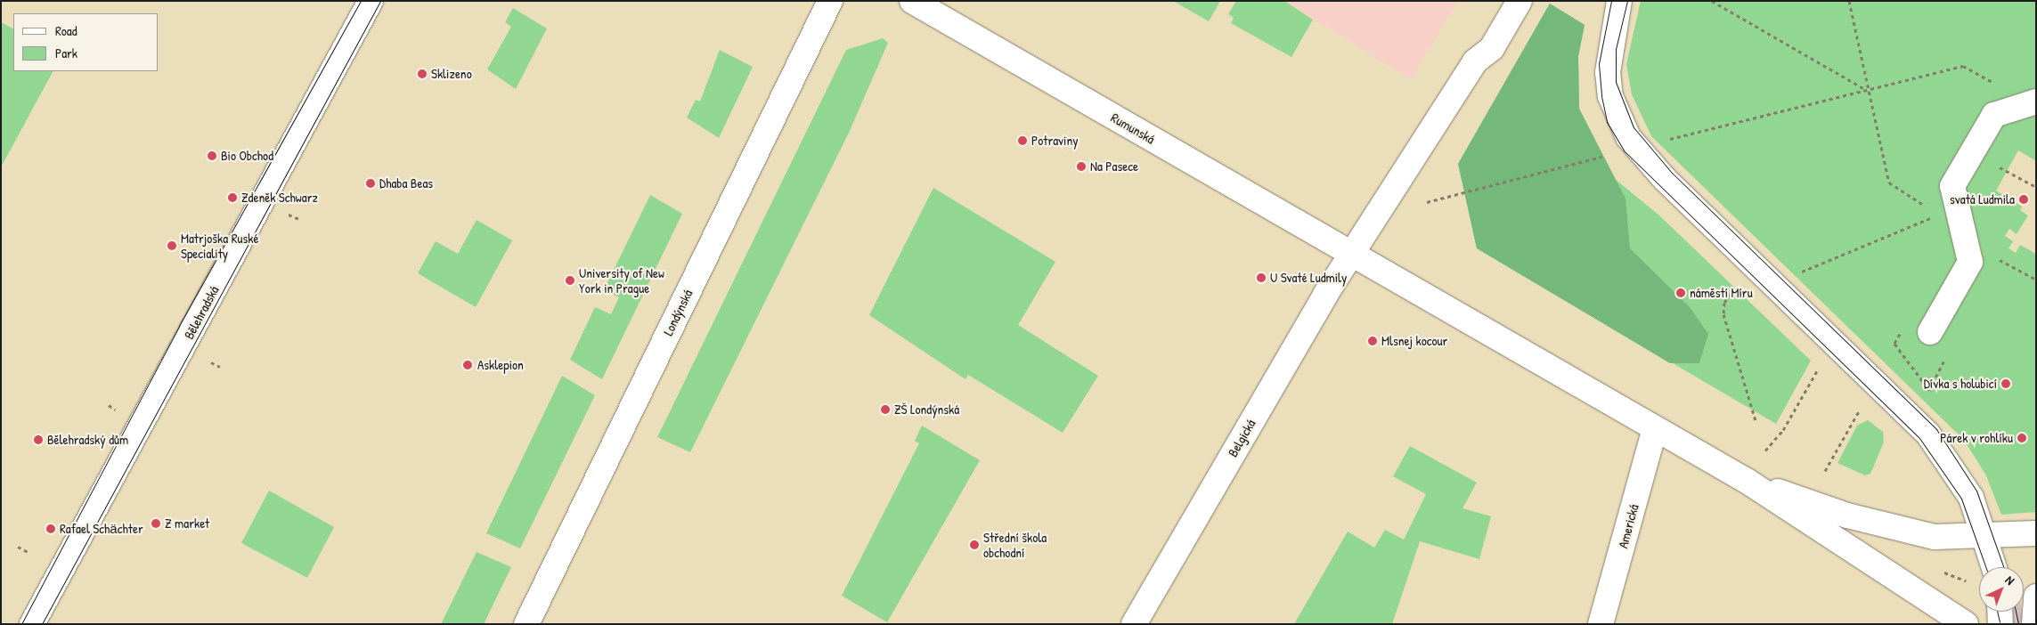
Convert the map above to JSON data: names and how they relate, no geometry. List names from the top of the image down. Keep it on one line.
{"streets":{"street":["Rumunská","Bělehradská","Londýnská","Belgická","Americká"]},"crossings":[["Rumunská","Belgická"]],"places":["Sklizeno","Potraviny","Bio Obchod","Na Pasece","Dhaba Beas","Zdeněk Schwarz","svatá Ludmila","Matrjoška Ruské Speciality","U Svaté Ludmily","University of New York in Prague","náměstí Míru","Mlsnej kocour","Asklepion","Dívka s holubicí","ZŠ Londýnská","Párek v rohlíku","Bělehradský dům","Z market","Rafael Schӓchter","Střední škola obchodní"],"legend":["Road","Park"],"north":"top right"}
